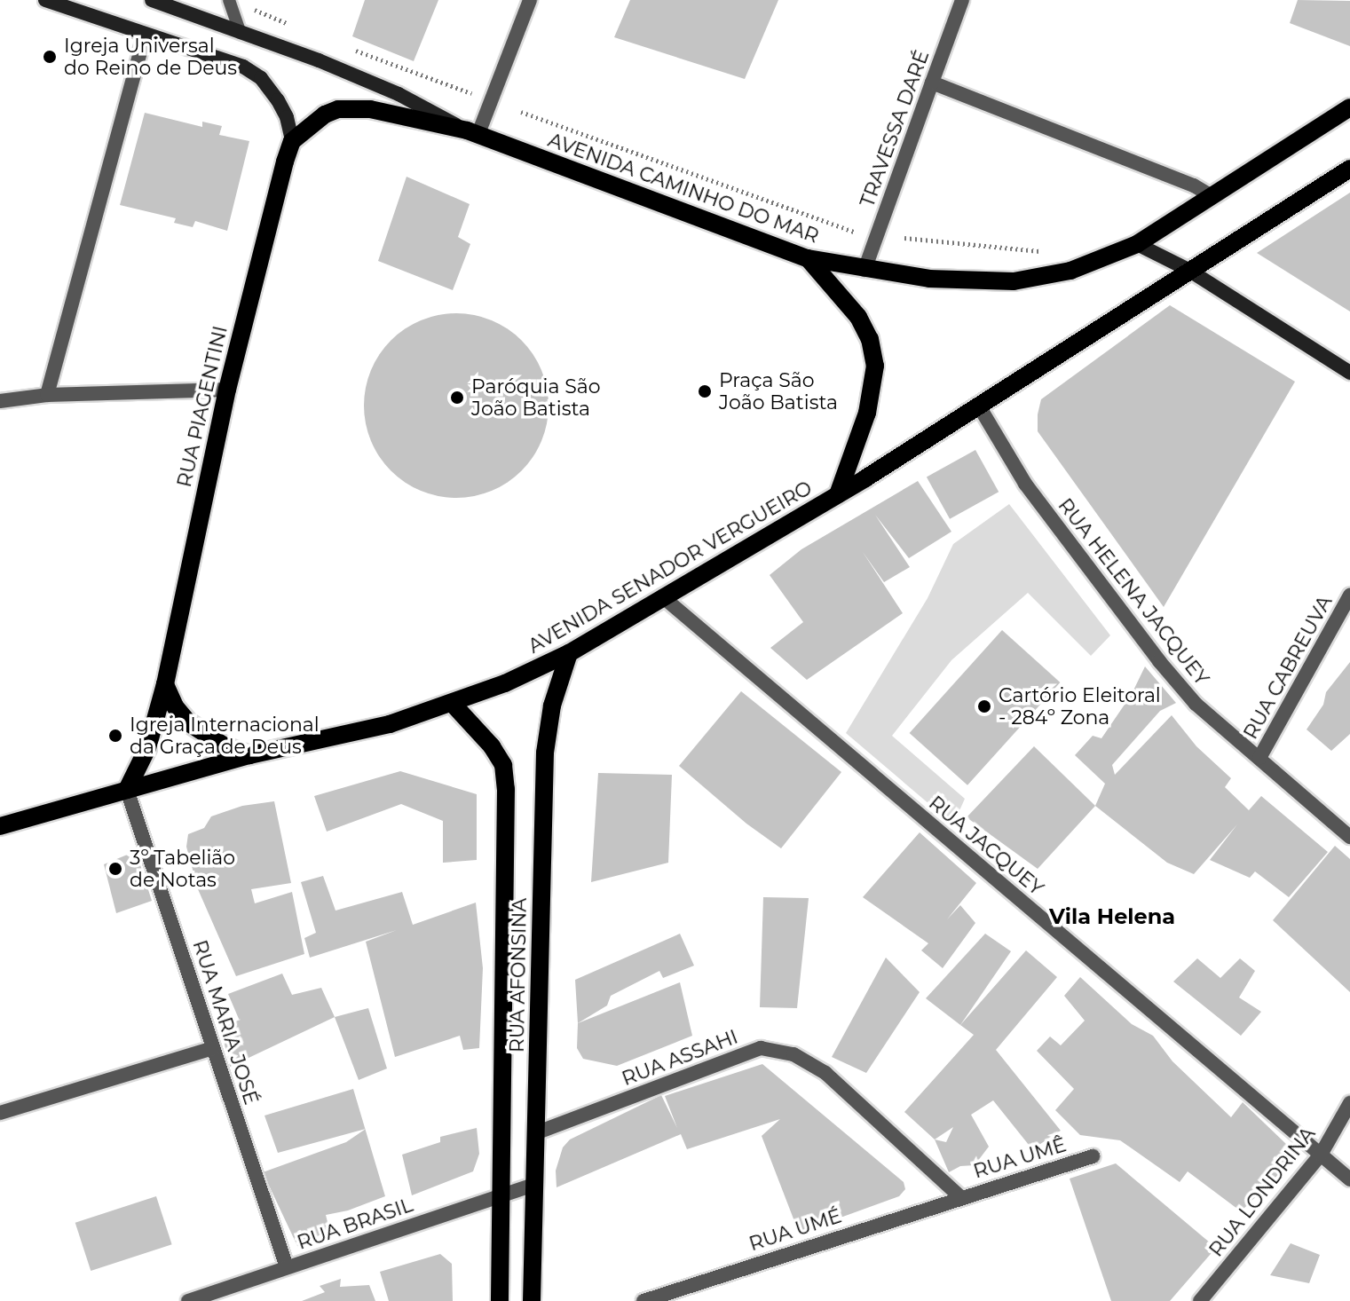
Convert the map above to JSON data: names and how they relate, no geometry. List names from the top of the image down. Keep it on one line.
{"streets":{"main road":["AVENIDA CAMINHO DO MAR","RUA PIAGENTINI","AVENIDA SENADOR VERGUEIRO","RUA AFONSINA"],"street":["TRAVESSA DARÉ","RUA HELENA JACQUEY","RUA CABREUVA","RUA JACQUEY","RUA MARIA JOSÉ","RUA ASSAHI","RUA UMÊ","RUA LONDRINA","RUA BRASIL","RUA UMÉ"]},"crossings":[["TRAVESSA DARÉ","AVENIDA CAMINHO DO MAR"],["AVENIDA CAMINHO DO MAR","RUA PIAGENTINI"],["RUA PIAGENTINI","AVENIDA SENADOR VERGUEIRO"],["RUA PIAGENTINI","RUA MARIA JOSÉ"],["AVENIDA SENADOR VERGUEIRO","RUA HELENA JACQUEY"],["AVENIDA SENADOR VERGUEIRO","RUA JACQUEY"],["AVENIDA SENADOR VERGUEIRO","RUA AFONSINA"],["AVENIDA SENADOR VERGUEIRO","RUA MARIA JOSÉ"],["RUA HELENA JACQUEY","RUA CABREUVA"],["RUA JACQUEY","RUA LONDRINA"],["RUA AFONSINA","RUA ASSAHI"],["RUA AFONSINA","RUA BRASIL"],["RUA MARIA JOSÉ","RUA BRASIL"],["RUA ASSAHI","RUA UMÊ"],["RUA ASSAHI","RUA UMÉ"],["RUA UMÊ","RUA UMÉ"]],"districts":["Vila Helena"],"places":["Igreja Universal do Reino de Deus","Praça São João Batista","Paróquia São João Batista","Cartório Eleitoral - 284º Zona","Igreja Internacional da Graça de Deus","3º Tabelião de Notas"]}
